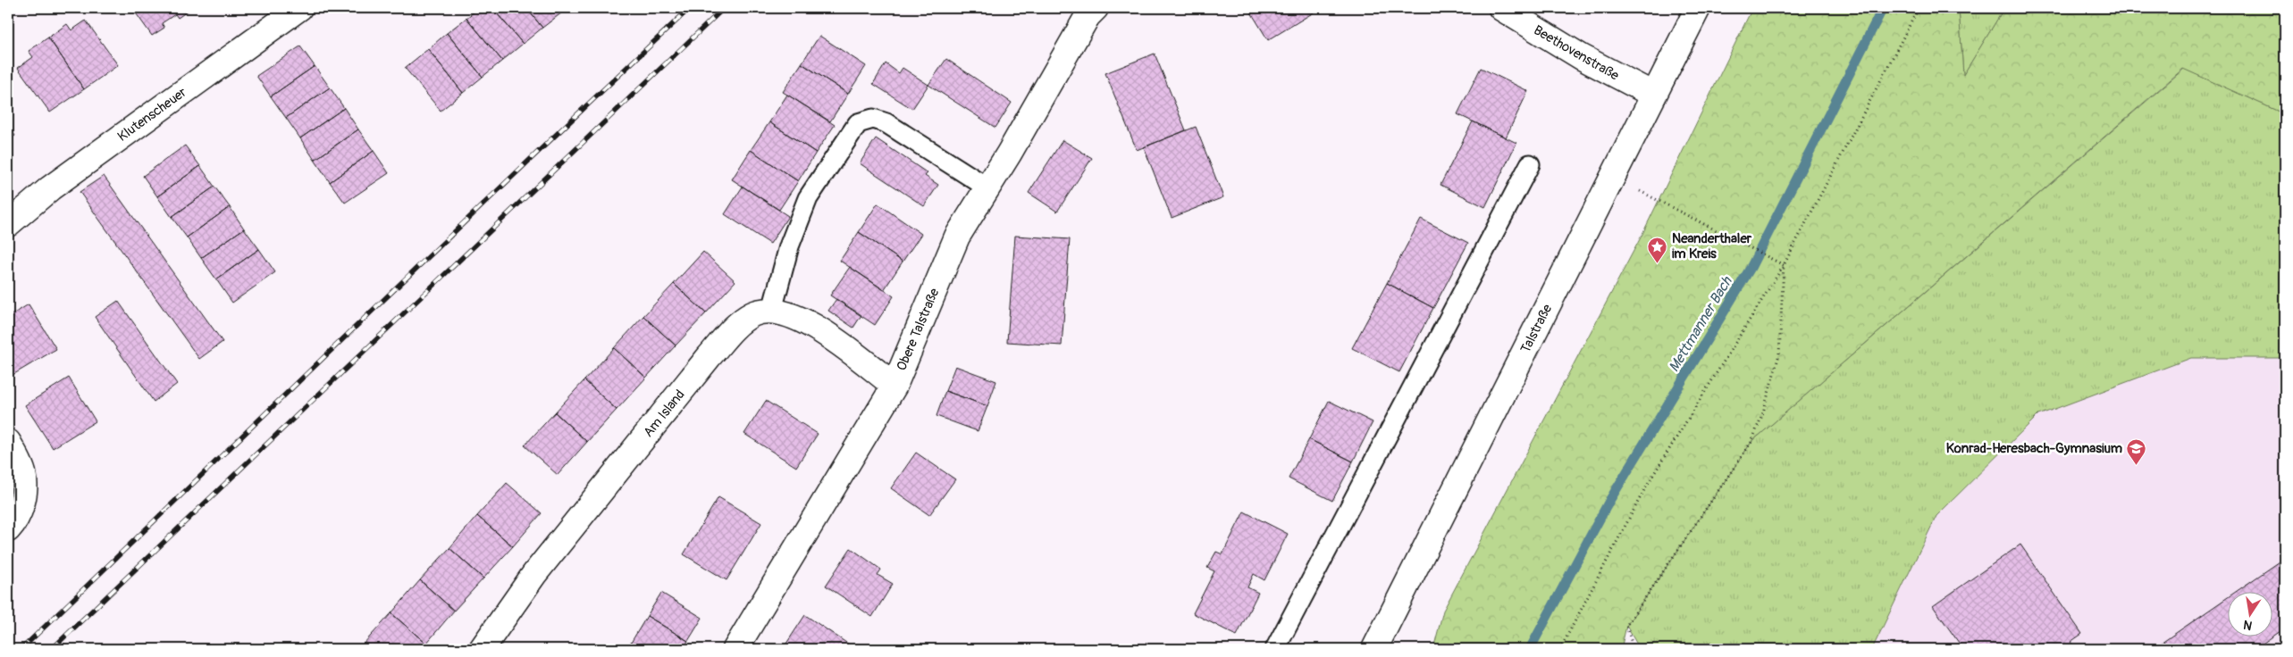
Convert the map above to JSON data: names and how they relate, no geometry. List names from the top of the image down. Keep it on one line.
{"streets":{"street":["Beethovenstraße","Klutenscheuer","Talstraße","Obere Talstraße","Am Island"]},"crossings":[["Beethovenstraße","Talstraße"]],"water":["Mettmanner Bach"],"places":{"place":["Neanderthaler im Kreis"],"school or university":["Konrad-Heresbach-Gymnasium"]},"north":"bottom"}
